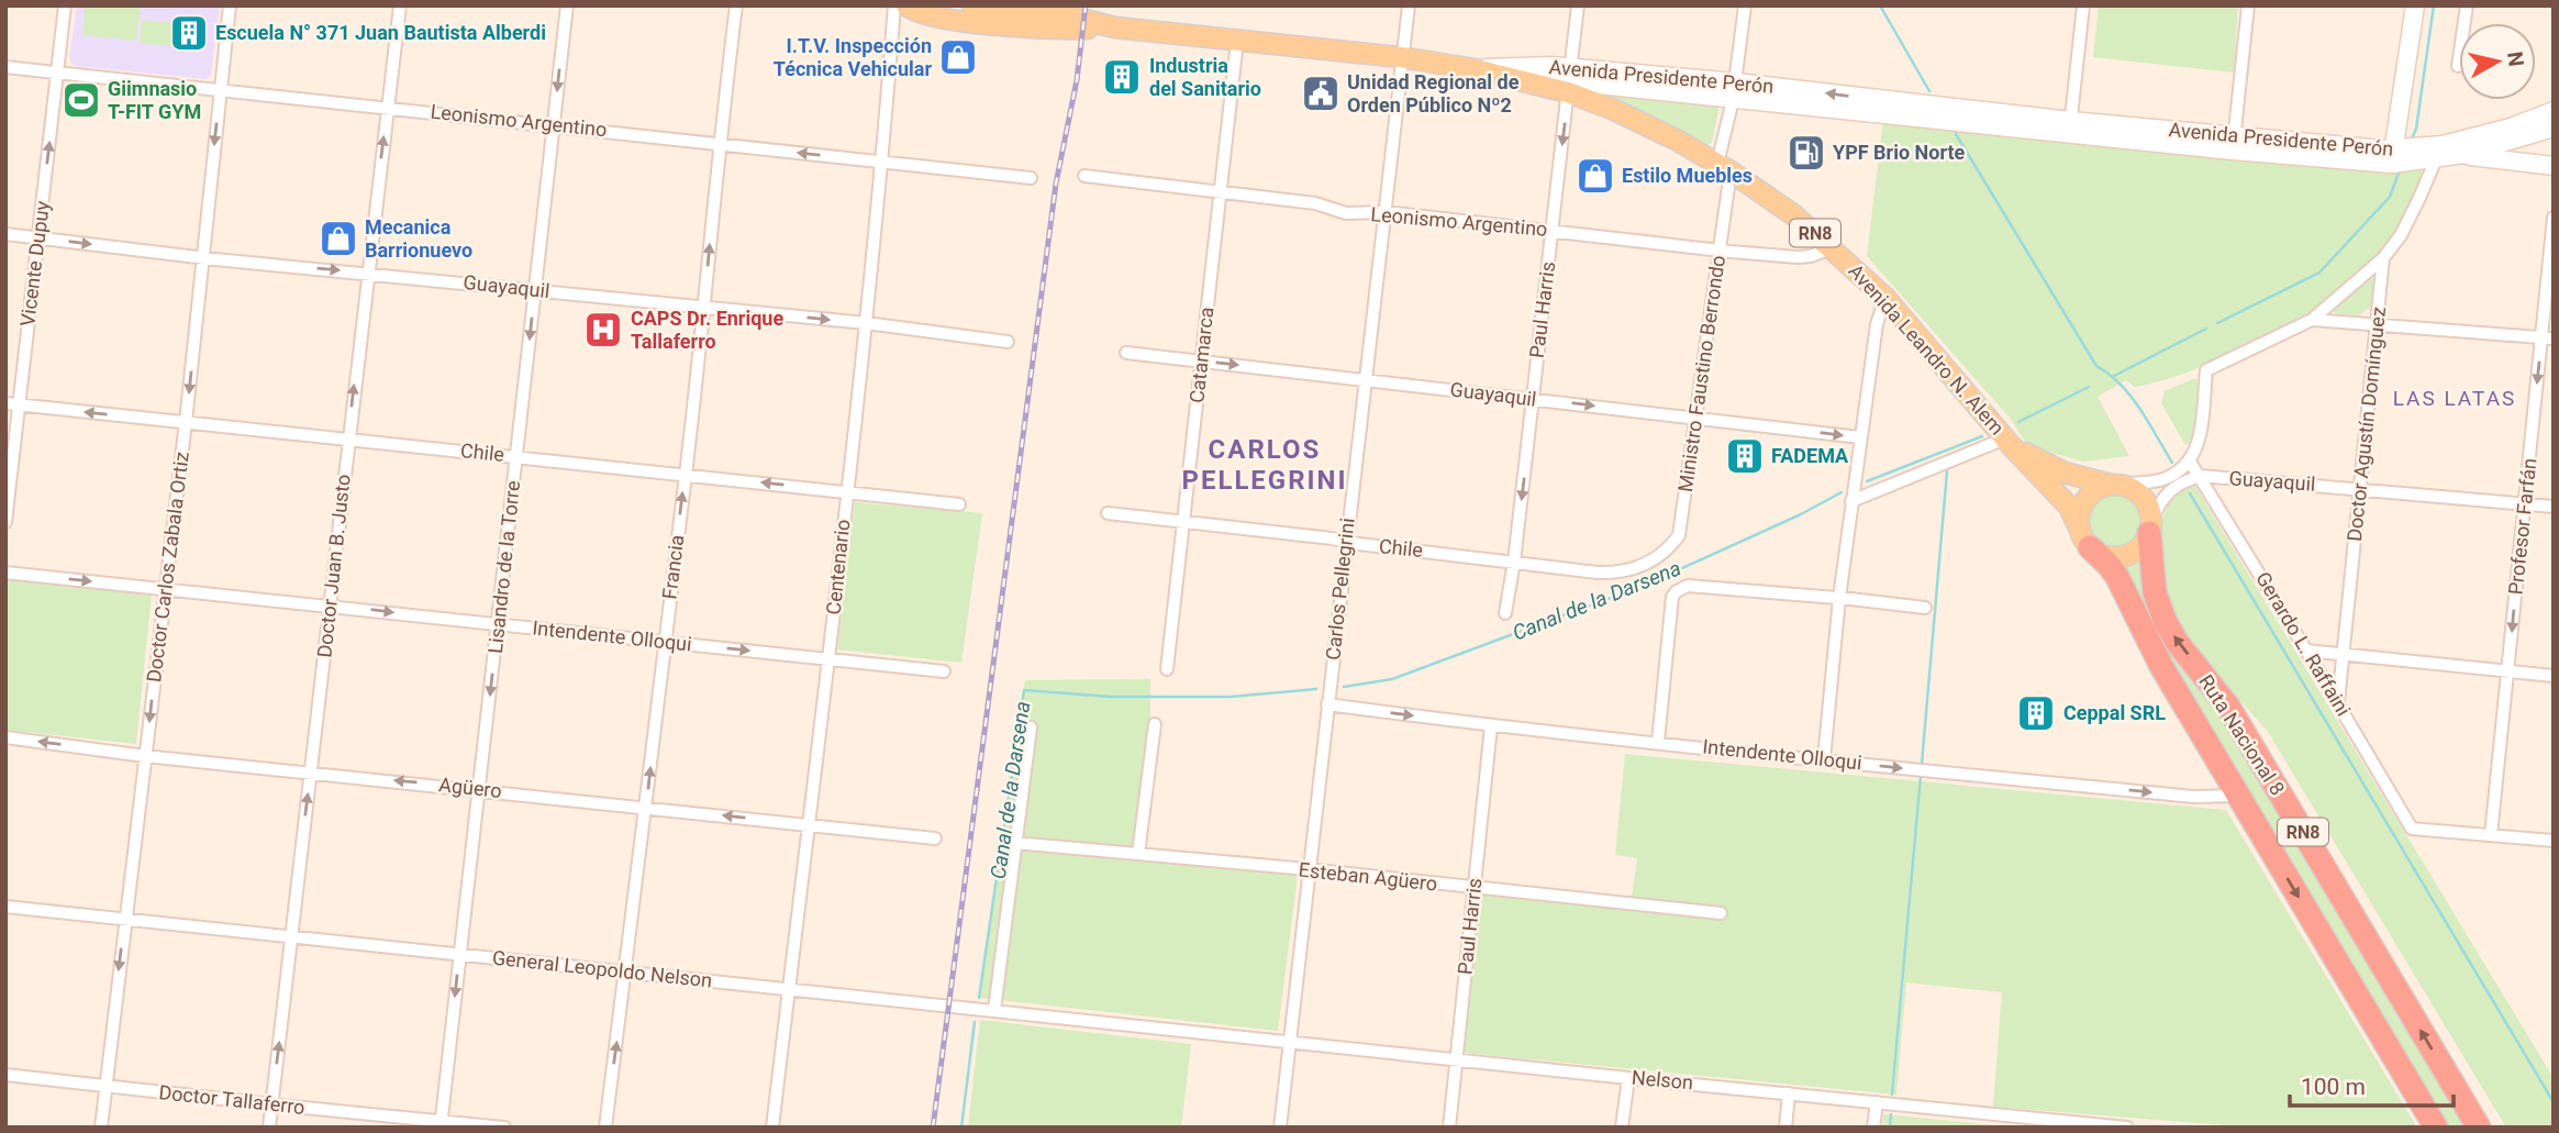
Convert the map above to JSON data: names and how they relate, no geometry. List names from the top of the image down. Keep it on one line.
{"streets":{"highway":["RN8","Ruta Nacional 8"],"main road":["Avenida Presidente Perón","Avenida Leandro N. Alem"],"street":["Leonismo Argentino","Vicente Dupuy","Guayaquil","Paul Harris","Catamarca","Ministro Faustino Berrondo","Doctor Agustín Domínguez","Chile","Profesor Farfán","Doctor Juan B. Justo","Doctor Carlos Zabala Ortiz","Lisandro de la Torre","Francia","Centenario","Carlos Pellegrini","Intendente Olloqui","Gerardo L. Raffaini","Agüero","Esteban Agüero","General Leopoldo Nelson","Nelson","Doctor Tallaferro"]},"crossings":[["Avenida Presidente Perón","Paul Harris"],["Avenida Presidente Perón","Avenida Leandro N. Alem"],["Avenida Presidente Perón","Catamarca"],["Avenida Presidente Perón","Ministro Faustino Berrondo"],["Avenida Presidente Perón","Doctor Agustín Domínguez"],["Avenida Presidente Perón","Carlos Pellegrini"],["Leonismo Argentino","Vicente Dupuy"],["Leonismo Argentino","Paul Harris"],["Leonismo Argentino","Avenida Leandro N. Alem"],["Leonismo Argentino","Catamarca"],["Leonismo Argentino","Ministro Faustino Berrondo"],["Leonismo Argentino","Doctor Juan B. Justo"],["Leonismo Argentino","Doctor Carlos Zabala Ortiz"],["Leonismo Argentino","Lisandro de la Torre"],["Leonismo Argentino","Francia"],["Leonismo Argentino","Centenario"],["Leonismo Argentino","Carlos Pellegrini"],["RN8","Guayaquil"],["RN8","Avenida Leandro N. Alem"],["RN8","Ruta Nacional 8"],["Vicente Dupuy","Guayaquil"],["Vicente Dupuy","Chile"],["Guayaquil","Paul Harris"],["Guayaquil","Avenida Leandro N. Alem"],["Guayaquil","Catamarca"],["Guayaquil","Ministro Faustino Berrondo"],["Guayaquil","Doctor Agustín Domínguez"],["Guayaquil","Profesor Farfán"],["Guayaquil","Doctor Juan B. Justo"],["Guayaquil","Doctor Carlos Zabala Ortiz"],["Guayaquil","Lisandro de la Torre"],["Guayaquil","Francia"],["Guayaquil","Centenario"],["Guayaquil","Carlos Pellegrini"],["Guayaquil","Gerardo L. Raffaini"],["Guayaquil","Ruta Nacional 8"],["Paul Harris","Avenida Leandro N. Alem"],["Paul Harris","Chile"],["Paul Harris","Intendente Olloqui"],["Paul Harris","Esteban Agüero"],["Paul Harris","Nelson"],["Avenida Leandro N. Alem","Ministro Faustino Berrondo"],["Avenida Leandro N. Alem","Ruta Nacional 8"],["Catamarca","Chile"],["Ministro Faustino Berrondo","Chile"],["Doctor Agustín Domínguez","Gerardo L. Raffaini"],["Chile","Doctor Juan B. Justo"],["Chile","Doctor Carlos Zabala Ortiz"],["Chile","Lisandro de la Torre"],["Chile","Francia"],["Chile","Centenario"],["Chile","Carlos Pellegrini"],["Profesor Farfán","Gerardo L. Raffaini"],["Doctor Juan B. Justo","Intendente Olloqui"],["Doctor Juan B. Justo","Agüero"],["Doctor Juan B. Justo","General Leopoldo Nelson"],["Doctor Juan B. Justo","Doctor Tallaferro"],["Doctor Carlos Zabala Ortiz","Intendente Olloqui"],["Doctor Carlos Zabala Ortiz","Agüero"],["Doctor Carlos Zabala Ortiz","General Leopoldo Nelson"],["Doctor Carlos Zabala Ortiz","Doctor Tallaferro"],["Lisandro de la Torre","Intendente Olloqui"],["Lisandro de la Torre","Agüero"],["Lisandro de la Torre","General Leopoldo Nelson"],["Lisandro de la Torre","Doctor Tallaferro"],["Francia","Intendente Olloqui"],["Francia","Agüero"],["Francia","General Leopoldo Nelson"],["Centenario","Intendente Olloqui"],["Centenario","Agüero"],["Centenario","General Leopoldo Nelson"],["Carlos Pellegrini","Intendente Olloqui"],["Carlos Pellegrini","Esteban Agüero"],["Carlos Pellegrini","Nelson"],["Intendente Olloqui","Ruta Nacional 8"],["General Leopoldo Nelson","Nelson"]],"one_way":["Guayaquil","Profesor Farfán","Doctor Juan B. Justo","Doctor Carlos Zabala Ortiz","Lisandro de la Torre","Francia","Intendente Olloqui","Agüero"],"districts":["LAS LATAS","CARLOS PELLEGRINI"],"water":["Canal de la Darsena"],"places":{"building":["Escuela N° 371 Juan Bautista Alberdi","Industria del Sanitario","FADEMA","Ceppal SRL"],"shop":["I.T.V. Inspección Técnica Vehicular","Estilo Muebles","Mecanica Barrionuevo"],"public building":["Unidad Regional de Orden Público Nº2"],"sports":["Giimnasio T-FIT GYM"],"fuel station":["YPF Brio Norte"],"hospital":["CAPS Dr. Enrique Tallaferro"]},"scale_bar":"100 m","north":"right"}
